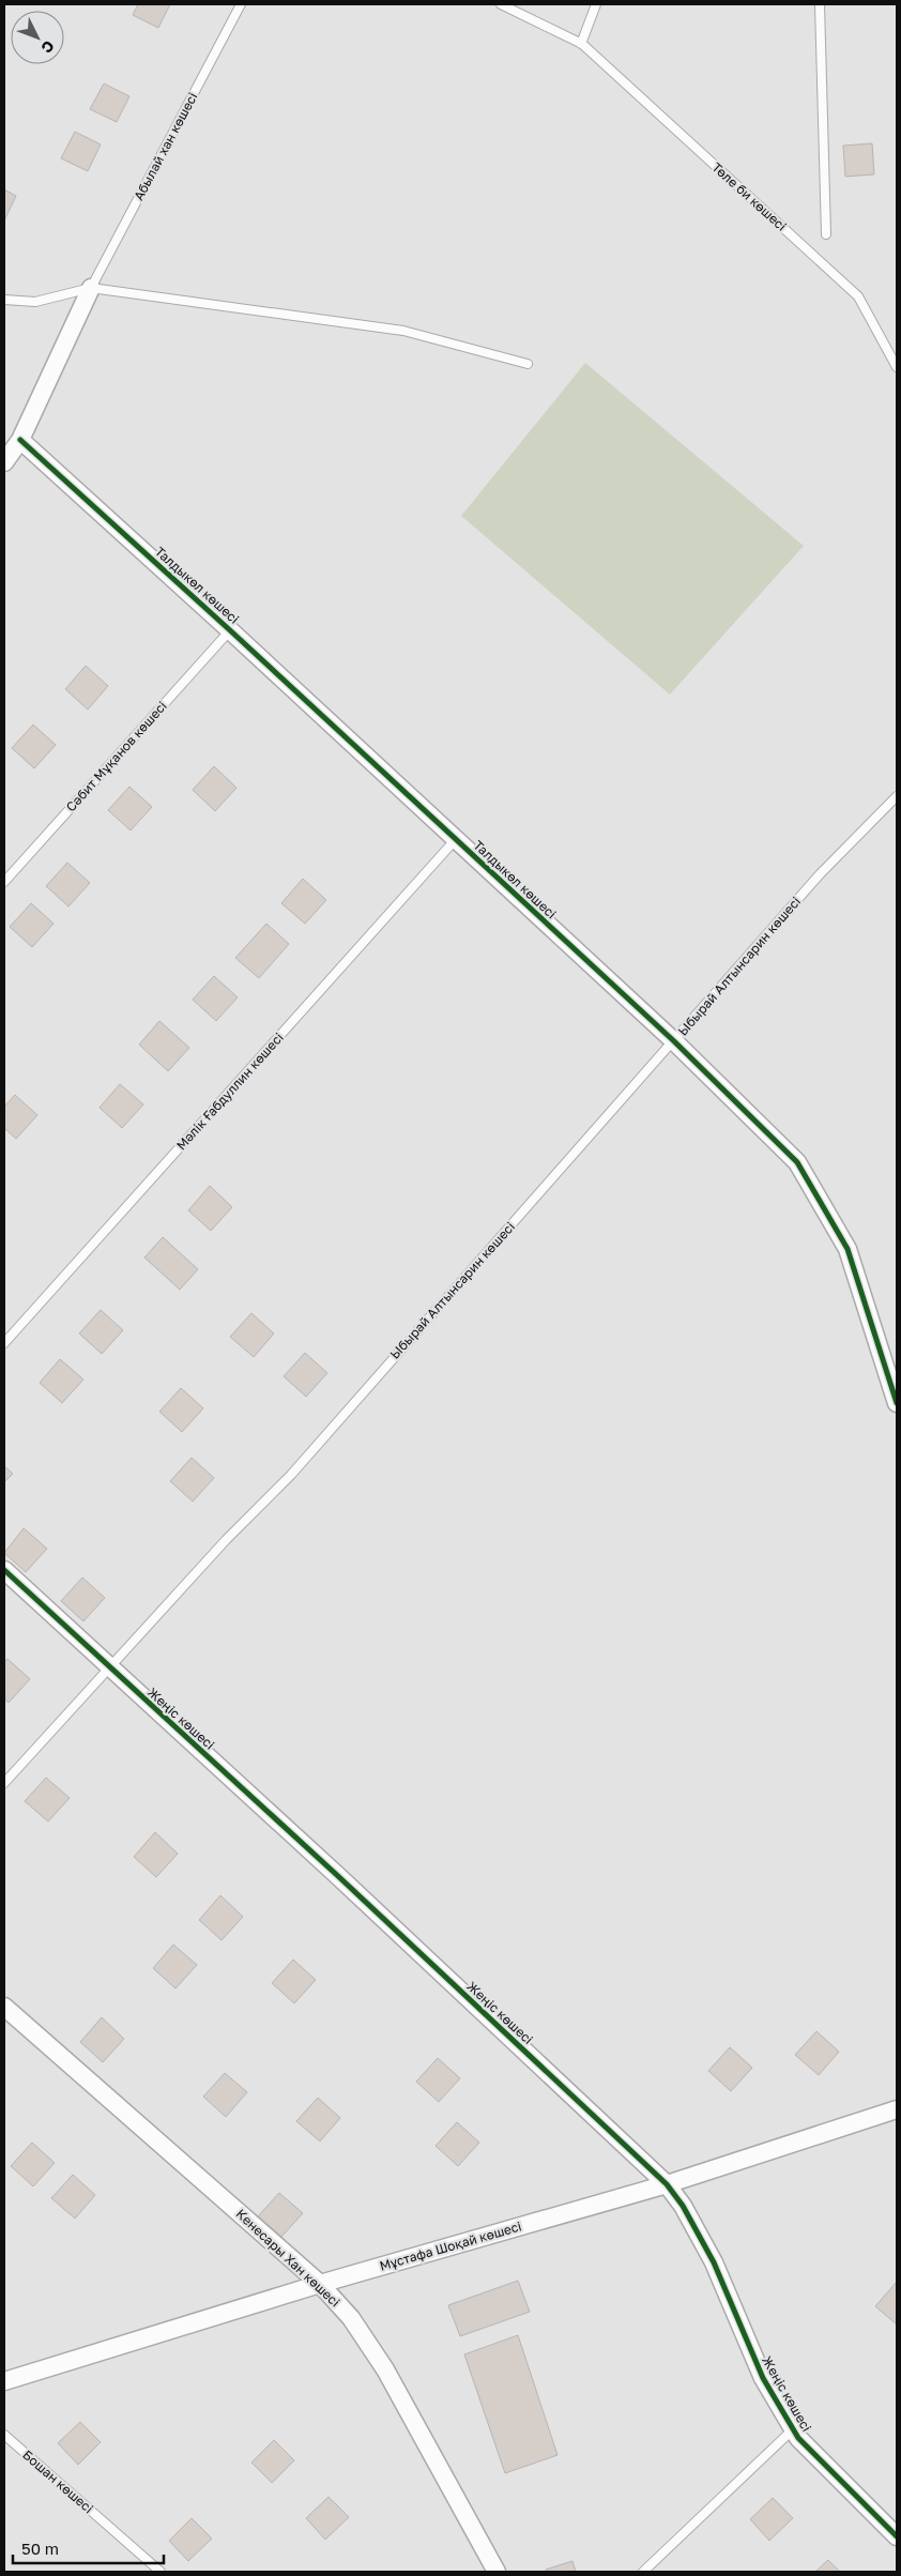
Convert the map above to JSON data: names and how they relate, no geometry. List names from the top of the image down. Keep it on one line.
{"streets":{"street":["Талдыкөл көшесі","Жеңіс көшесі","Мұстафа Шоқай көшесі","Кенесары Хан көшесі"],"lane":["Абылай хан көшесі","Төле би көшесі","Сәбит Мұқанов көшесі","Ыбырай Алтынсарин көшесі","Мәлік Ғабдуллин көшесі","Бошан көшесі"]},"crossings":[["Талдыкөл көшесі","Сәбит Мұқанов көшесі"],["Талдыкөл көшесі","Ыбырай Алтынсарин көшесі"],["Талдыкөл көшесі","Мәлік Ғабдуллин көшесі"],["Ыбырай Алтынсарин көшесі","Жеңіс көшесі"],["Жеңіс көшесі","Мұстафа Шоқай көшесі"],["Мұстафа Шоқай көшесі","Кенесары Хан көшесі"]],"scale_bar":"50 m","north":"bottom right"}
